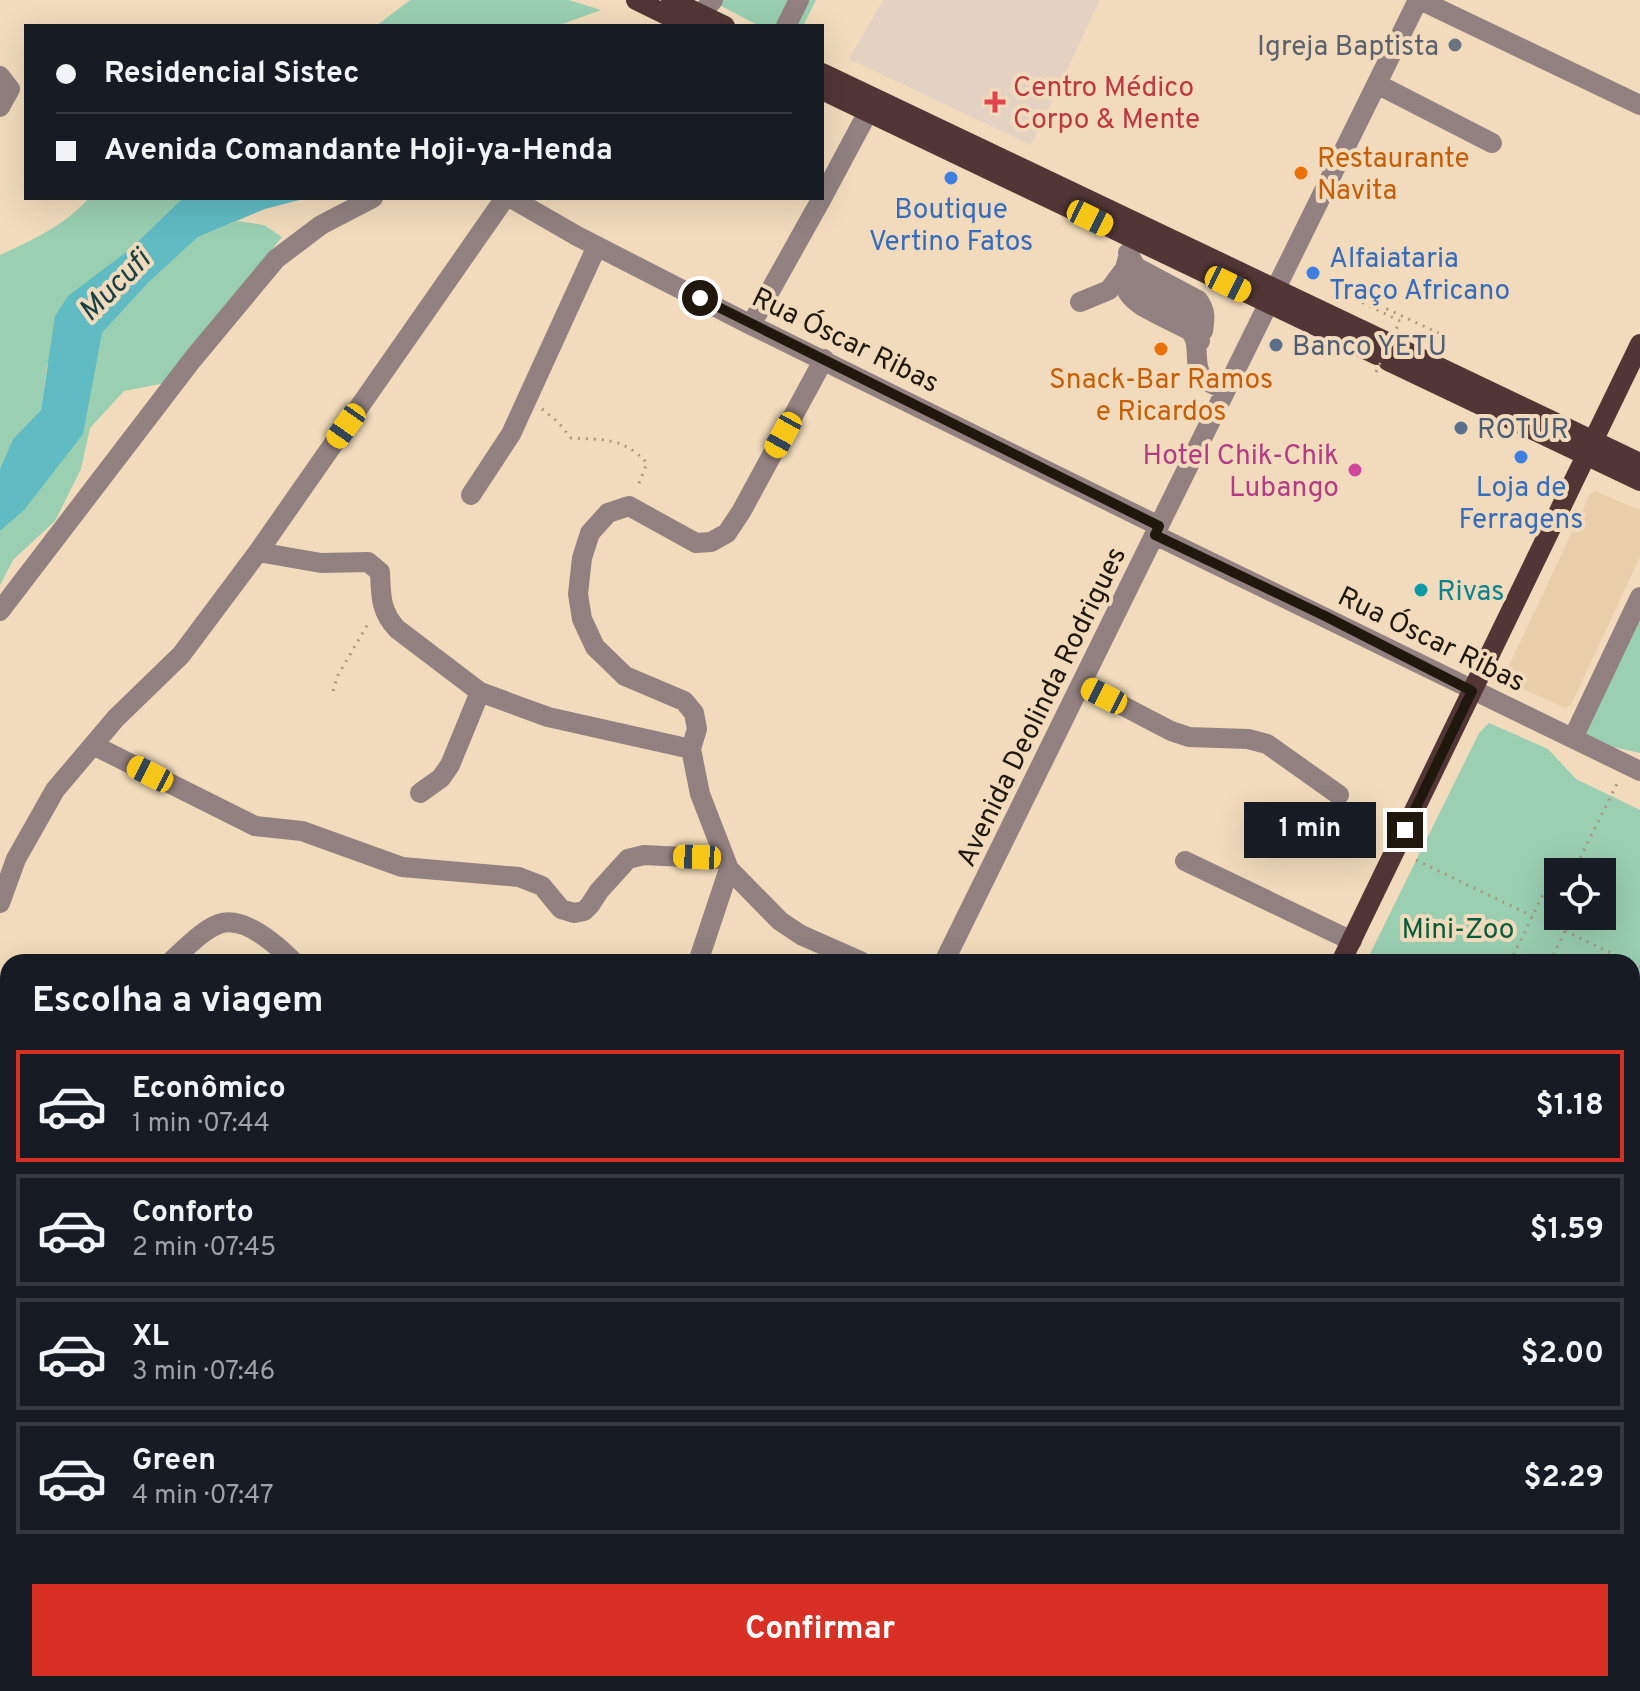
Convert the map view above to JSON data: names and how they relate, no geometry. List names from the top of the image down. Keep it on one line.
{"streets":{"street":["Rua Óscar Ribas","Avenida Deolinda Rodrigues"]},"crossings":[["Rua Óscar Ribas","Avenida Deolinda Rodrigues"]],"water":["Mucufi"],"parks":["Mini-Zoo"],"places":{"other":["Igreja Baptista","Restaurante Navita","Boutique Vertino Fatos","Alfaiataria Traço Africano","Banco YETU","Snack-Bar Ramos e Ricardos","ROTUR","Loja de Ferragens","Hotel Chik-Chik Lubango","Rivas"],"health":["Centro Médico Corpo & Mente"]},"page":{"banner":["Residencial Sistec","Avenida Comandante Hoji-ya-Henda"],"bubble":"1 min","heading":"Escolha a viagem","list":[{"name":"Econômico","note":"1 min · 07:44","value":"$1.18"},{"name":"Conforto","note":"2 min · 07:45","value":"$1.59"},{"name":"XL","note":"3 min · 07:46","value":"$2.00"},{"name":"Green","note":"4 min · 07:47","value":"$2.29"}],"buttons":"Confirmar"}}
